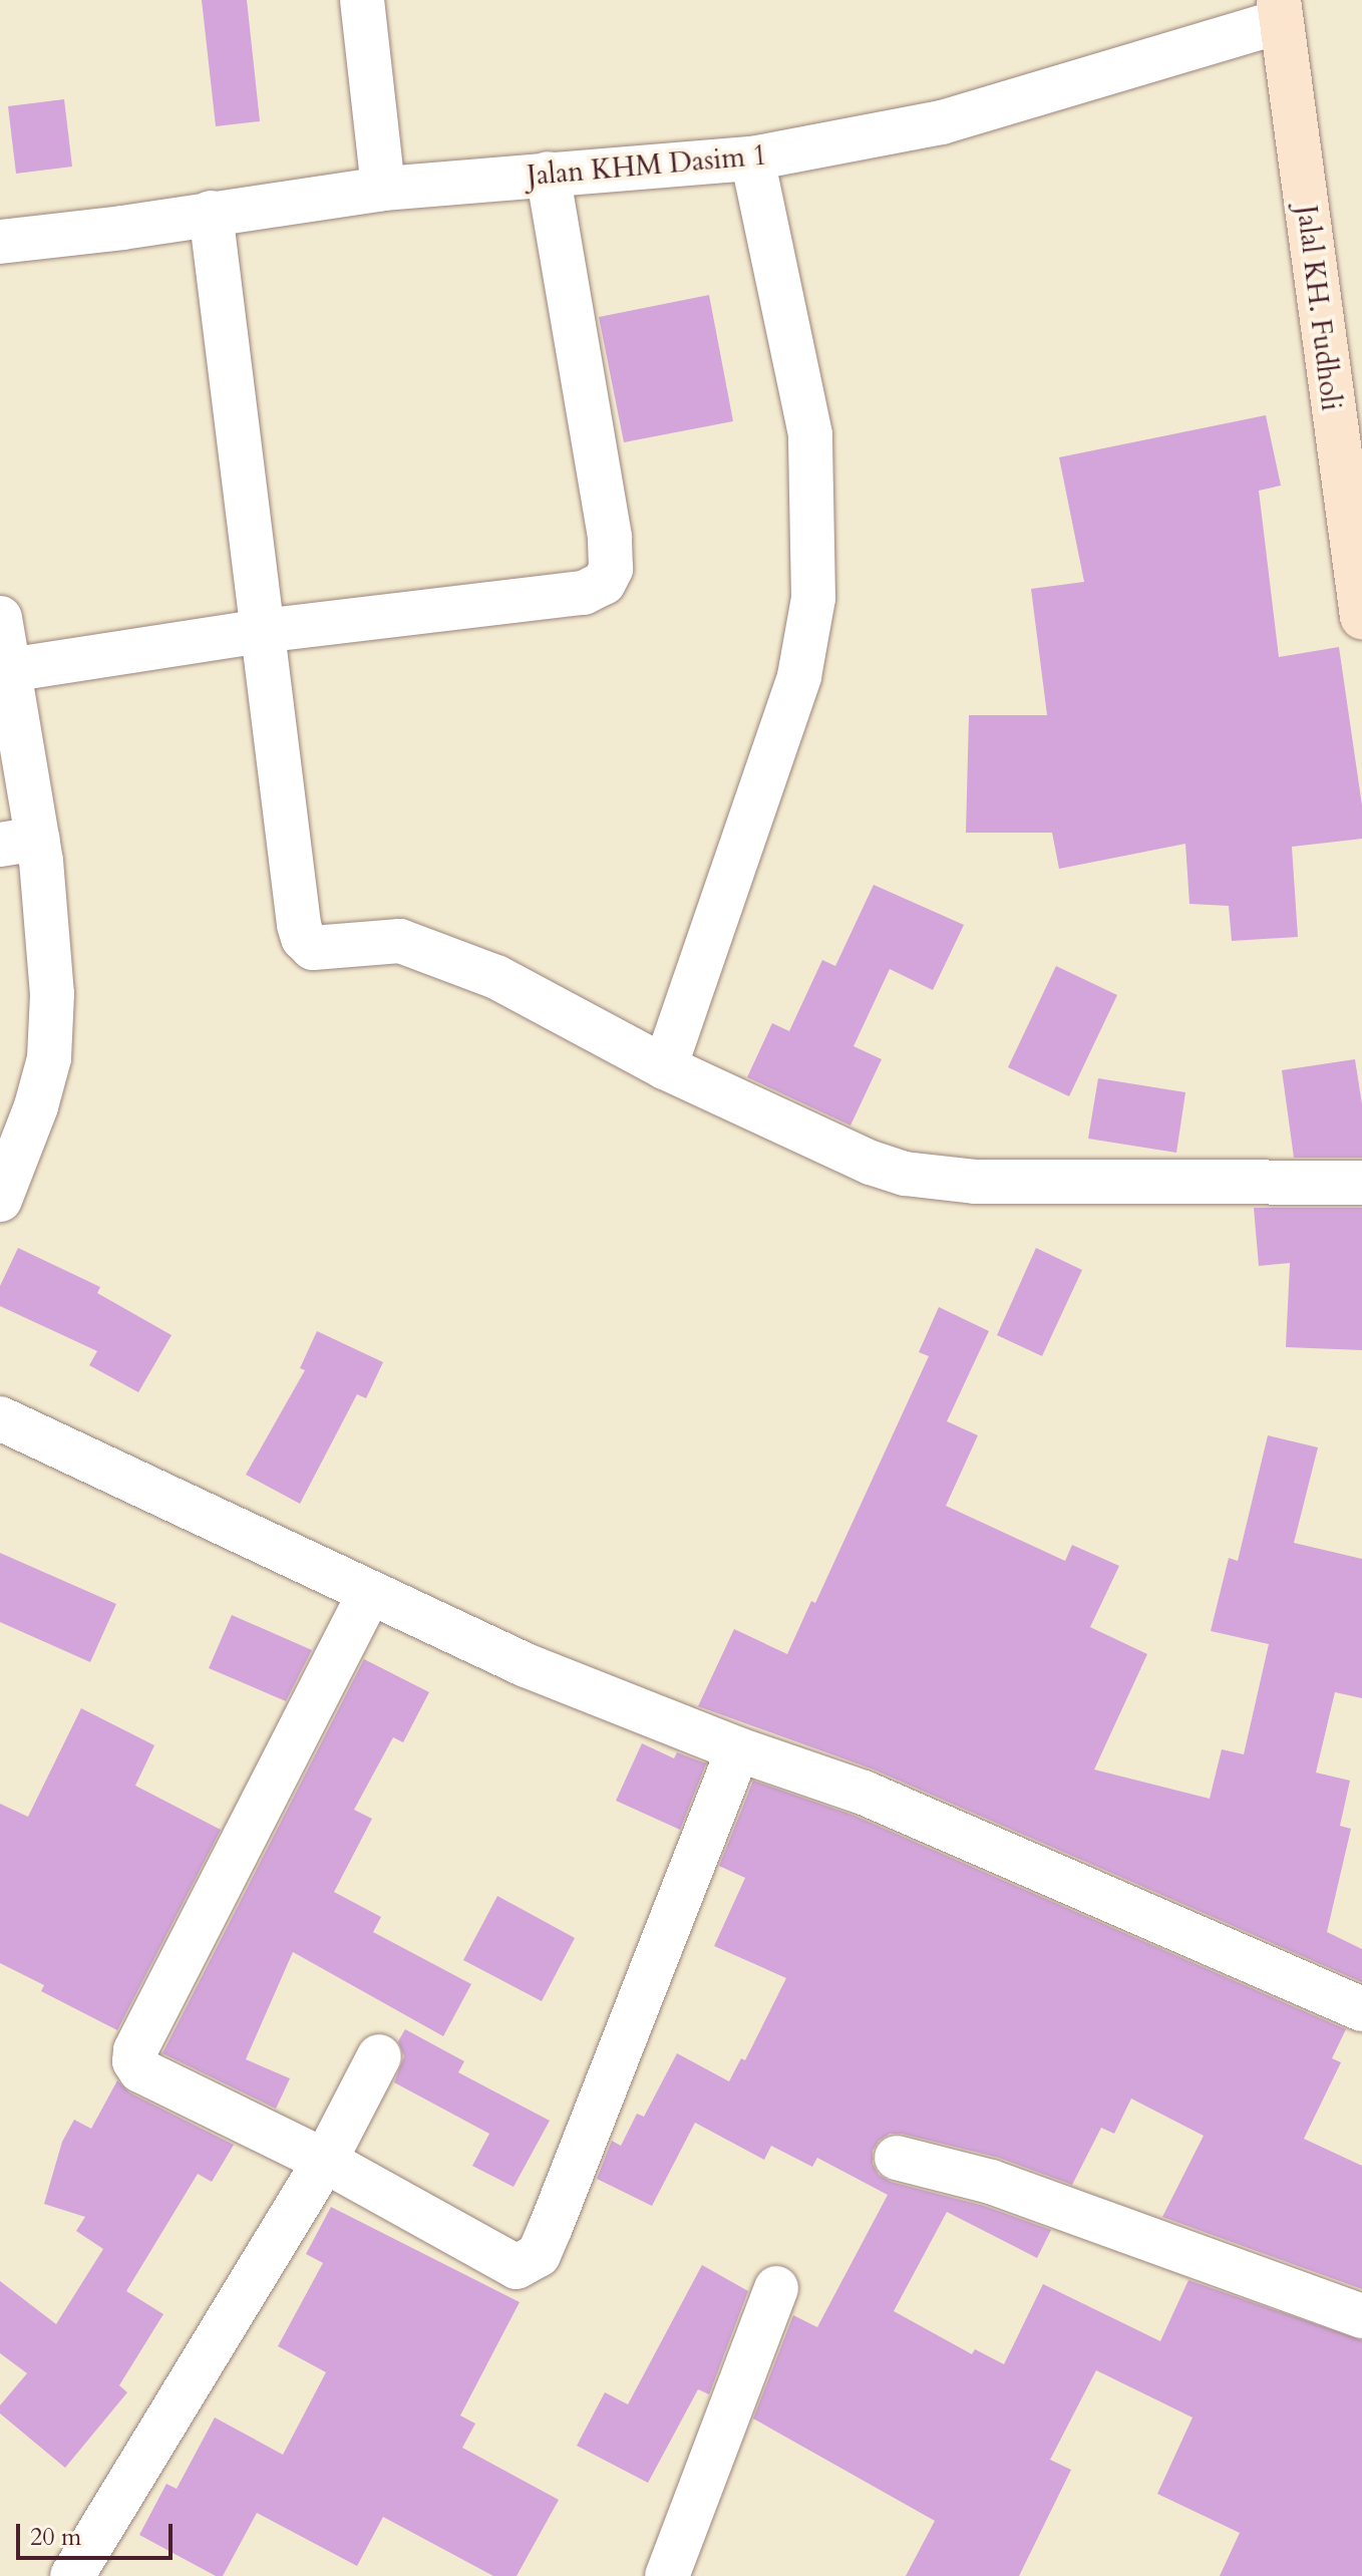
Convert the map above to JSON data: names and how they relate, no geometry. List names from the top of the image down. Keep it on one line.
{"streets":{"main road":["Jalal KH. Fudholi"],"street":["Jalan KHM Dasim 1"]},"crossings":[["Jalan KHM Dasim 1","Jalal KH. Fudholi"]],"scale_bar":"20 m"}
